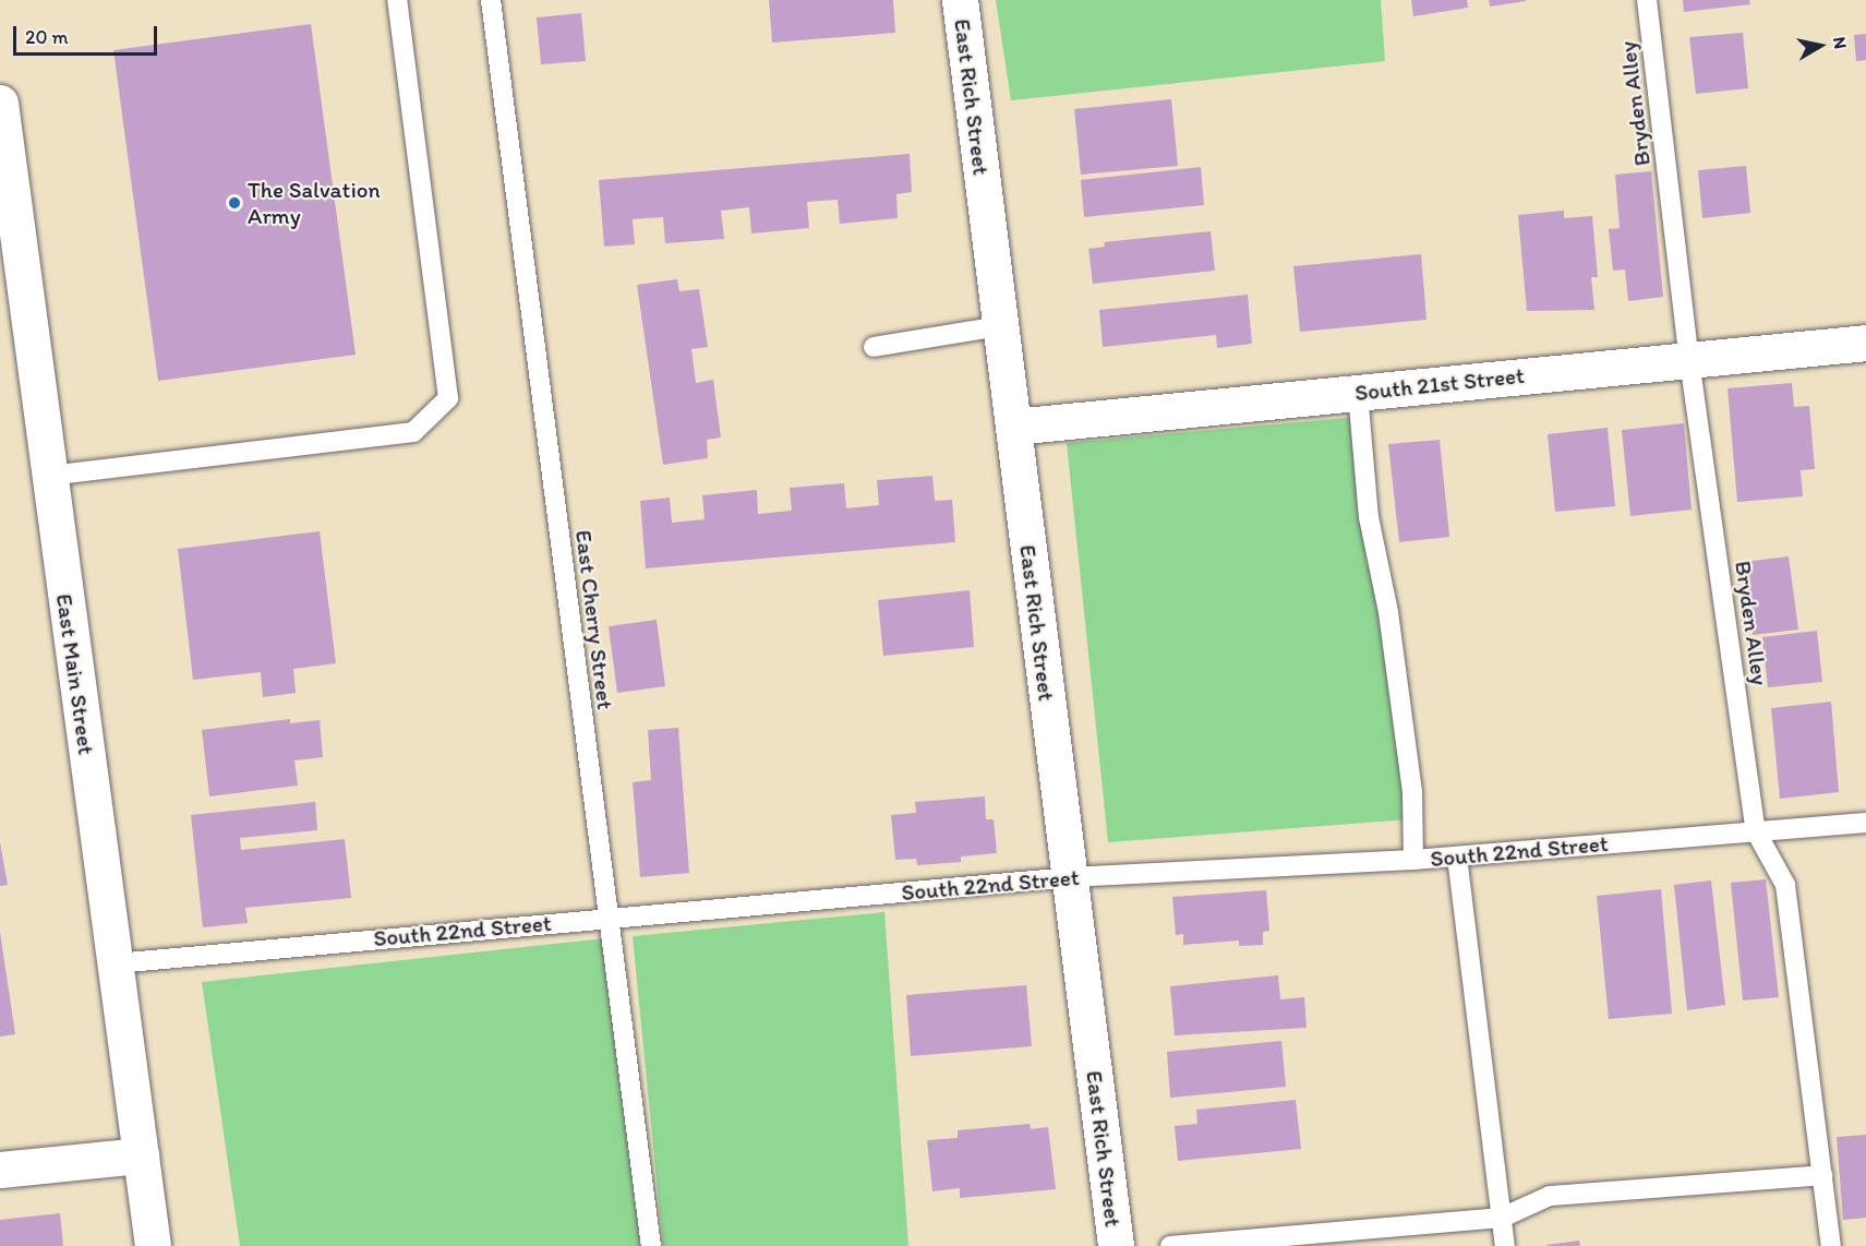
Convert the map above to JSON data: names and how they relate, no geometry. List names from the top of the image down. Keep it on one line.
{"streets":{"street":["East Rich Street","South 21st Street","East Main Street"],"lane":["Bryden Alley","East Cherry Street","South 22nd Street"]},"crossings":[["East Rich Street","South 21st Street"],["East Rich Street","South 22nd Street"],["Bryden Alley","South 21st Street"],["Bryden Alley","South 22nd Street"],["East Cherry Street","South 22nd Street"],["East Main Street","South 22nd Street"]],"places":["The Salvation Army"],"scale_bar":"20 m","north":"right"}
